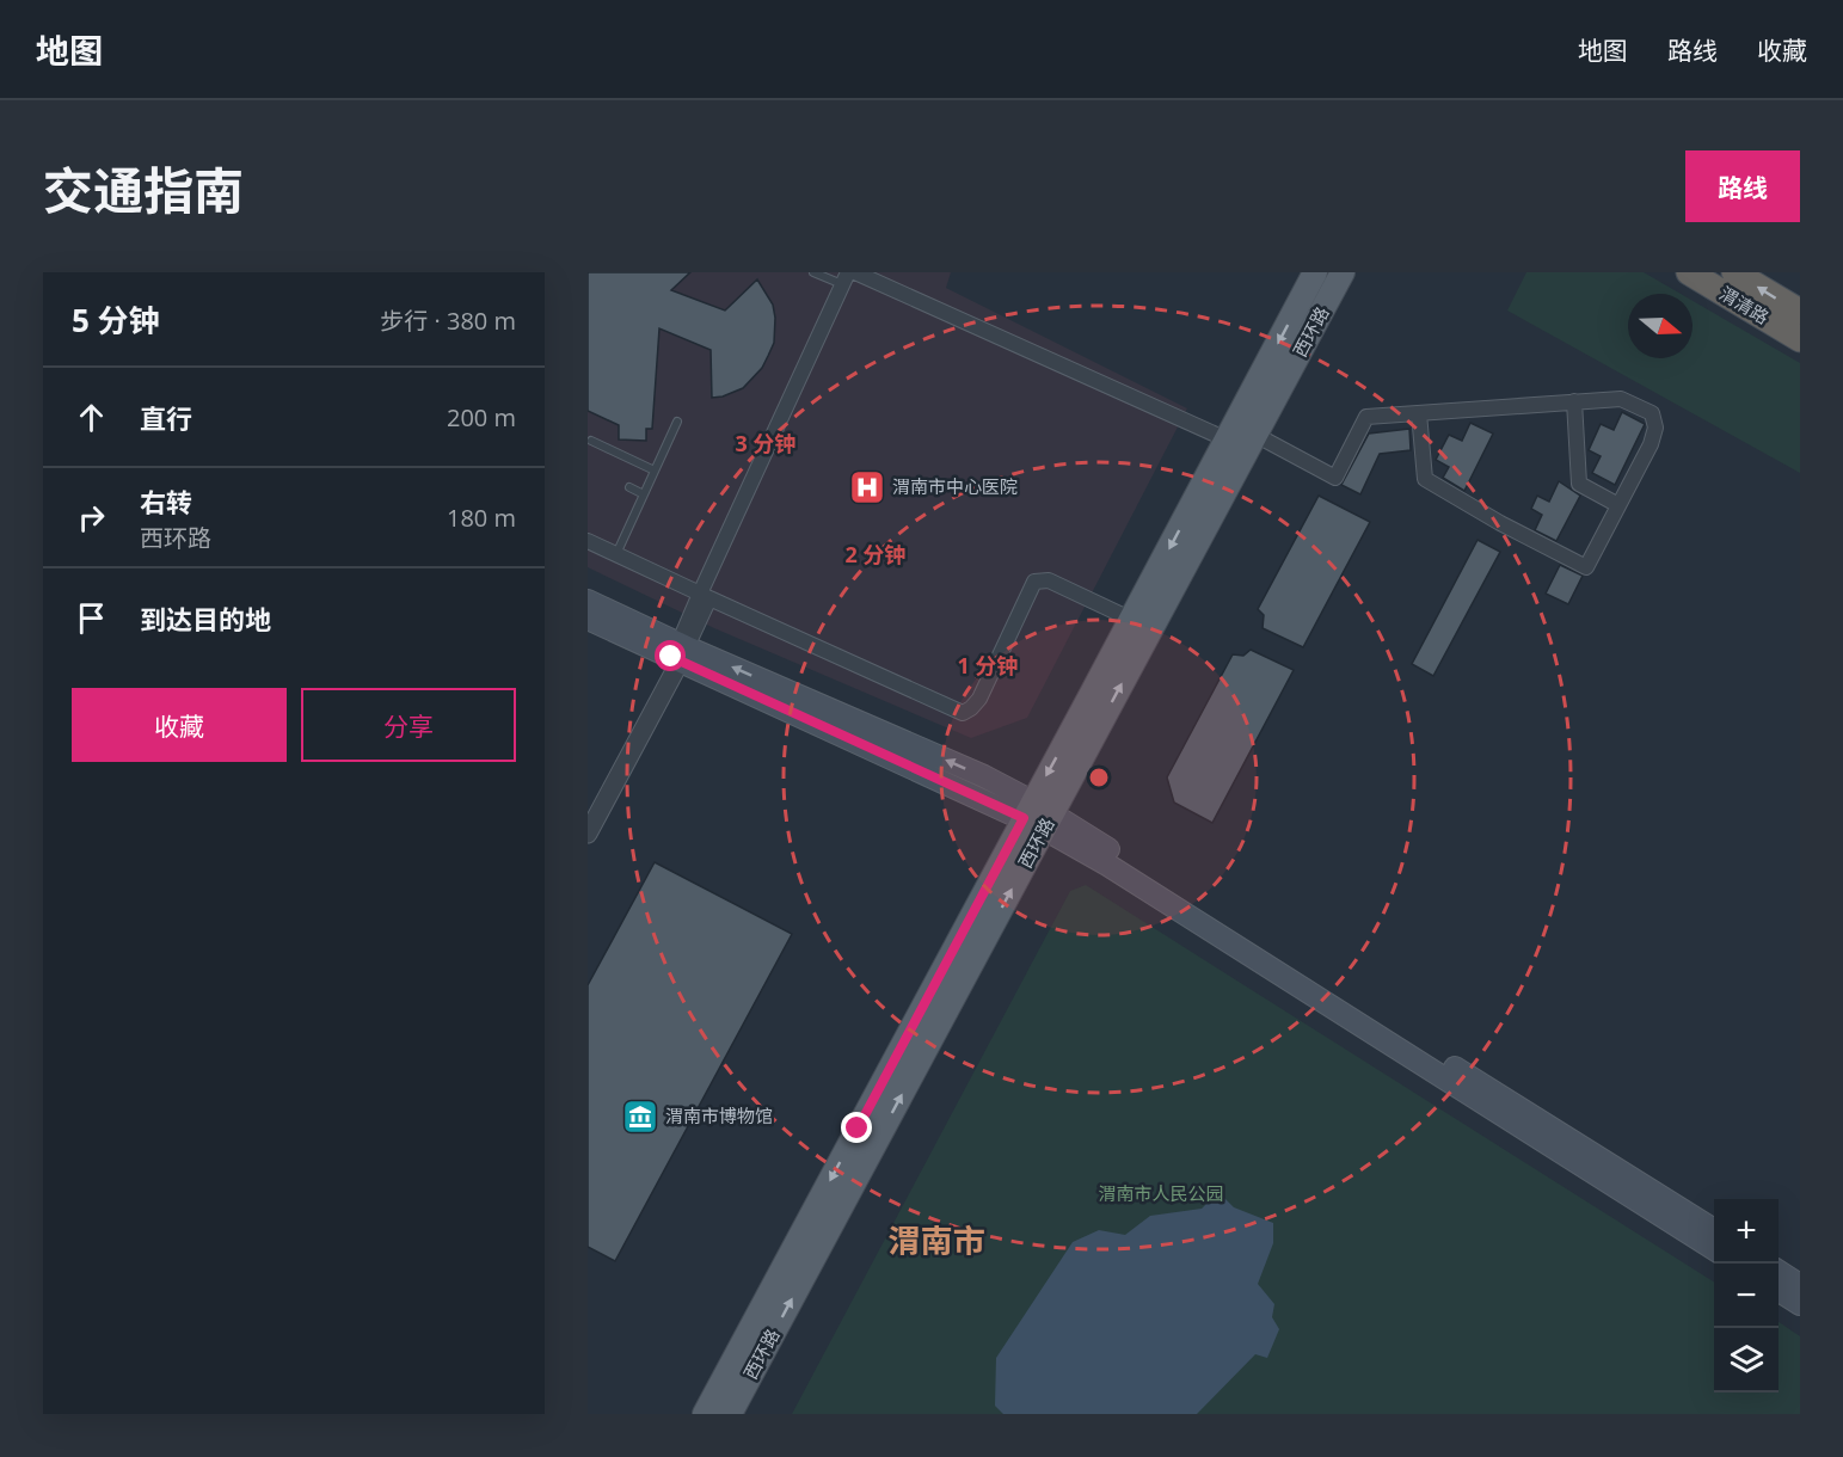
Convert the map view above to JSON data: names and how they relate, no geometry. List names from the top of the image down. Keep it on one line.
{"streets":{"highway":["渭清路"],"main road":["西环路"]},"districts":["渭南市"],"parks":["渭南市人民公园"],"places":{"hospital":["渭南市中心医院"],"museum":["渭南市博物馆"]},"north":"right","page":{"header":"地图","nav":["地图","路线","收藏"],"title":"交通指南","buttons":["路线",["收藏","分享"]],"heading":["5 分钟","步行 · 380 m"],"list":[["直行","200 m"],["右转","西环路","180 m"],"到达目的地"],"map_buttons":["+","−"]},"rings":["3 分钟","2 分钟","1 分钟"]}
